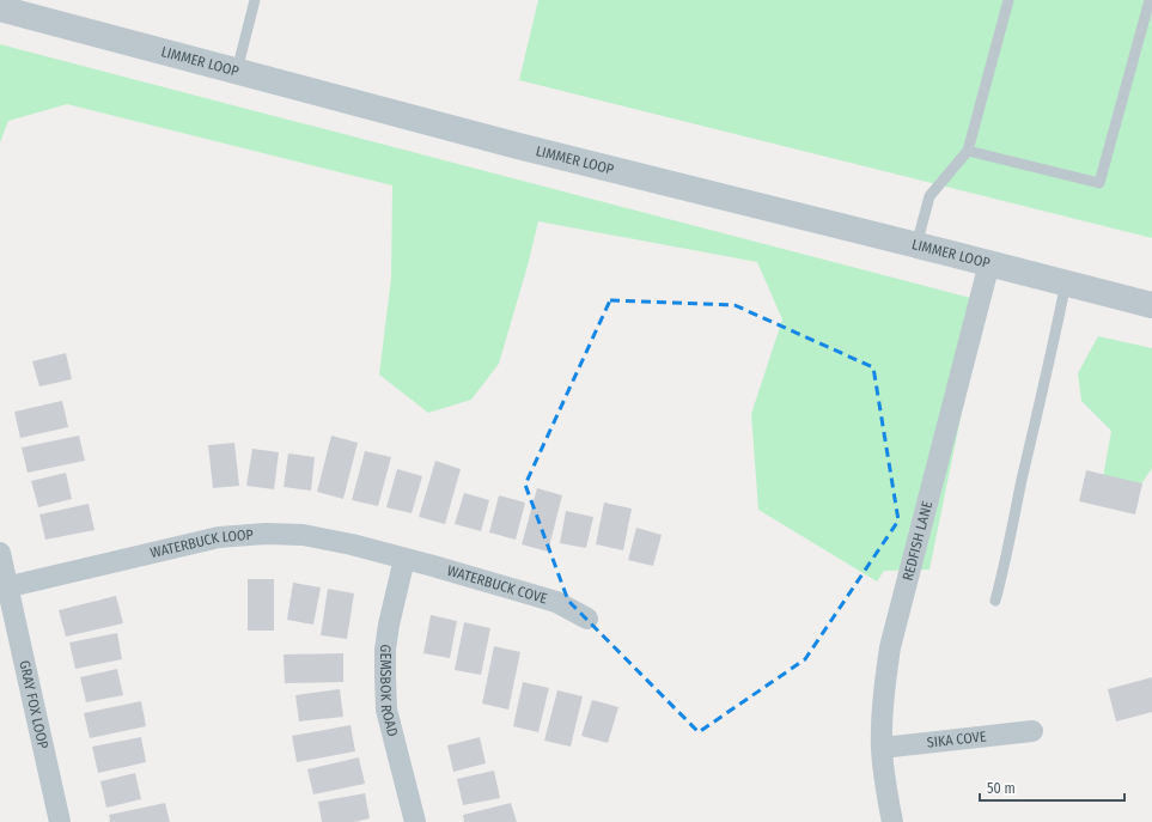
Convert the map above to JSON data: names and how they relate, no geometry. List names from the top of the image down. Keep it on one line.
{"streets":{"street":["LIMMER LOOP","REDFISH LANE","WATERBUCK LOOP","WATERBUCK COVE","GEMSBOK ROAD","GRAY FOX LOOP","SIKA COVE"]},"crossings":[["LIMMER LOOP","REDFISH LANE"],["REDFISH LANE","SIKA COVE"],["WATERBUCK LOOP","WATERBUCK COVE"],["WATERBUCK LOOP","GEMSBOK ROAD"],["WATERBUCK LOOP","GRAY FOX LOOP"],["WATERBUCK COVE","GEMSBOK ROAD"]],"scale_bar":"50 m"}
